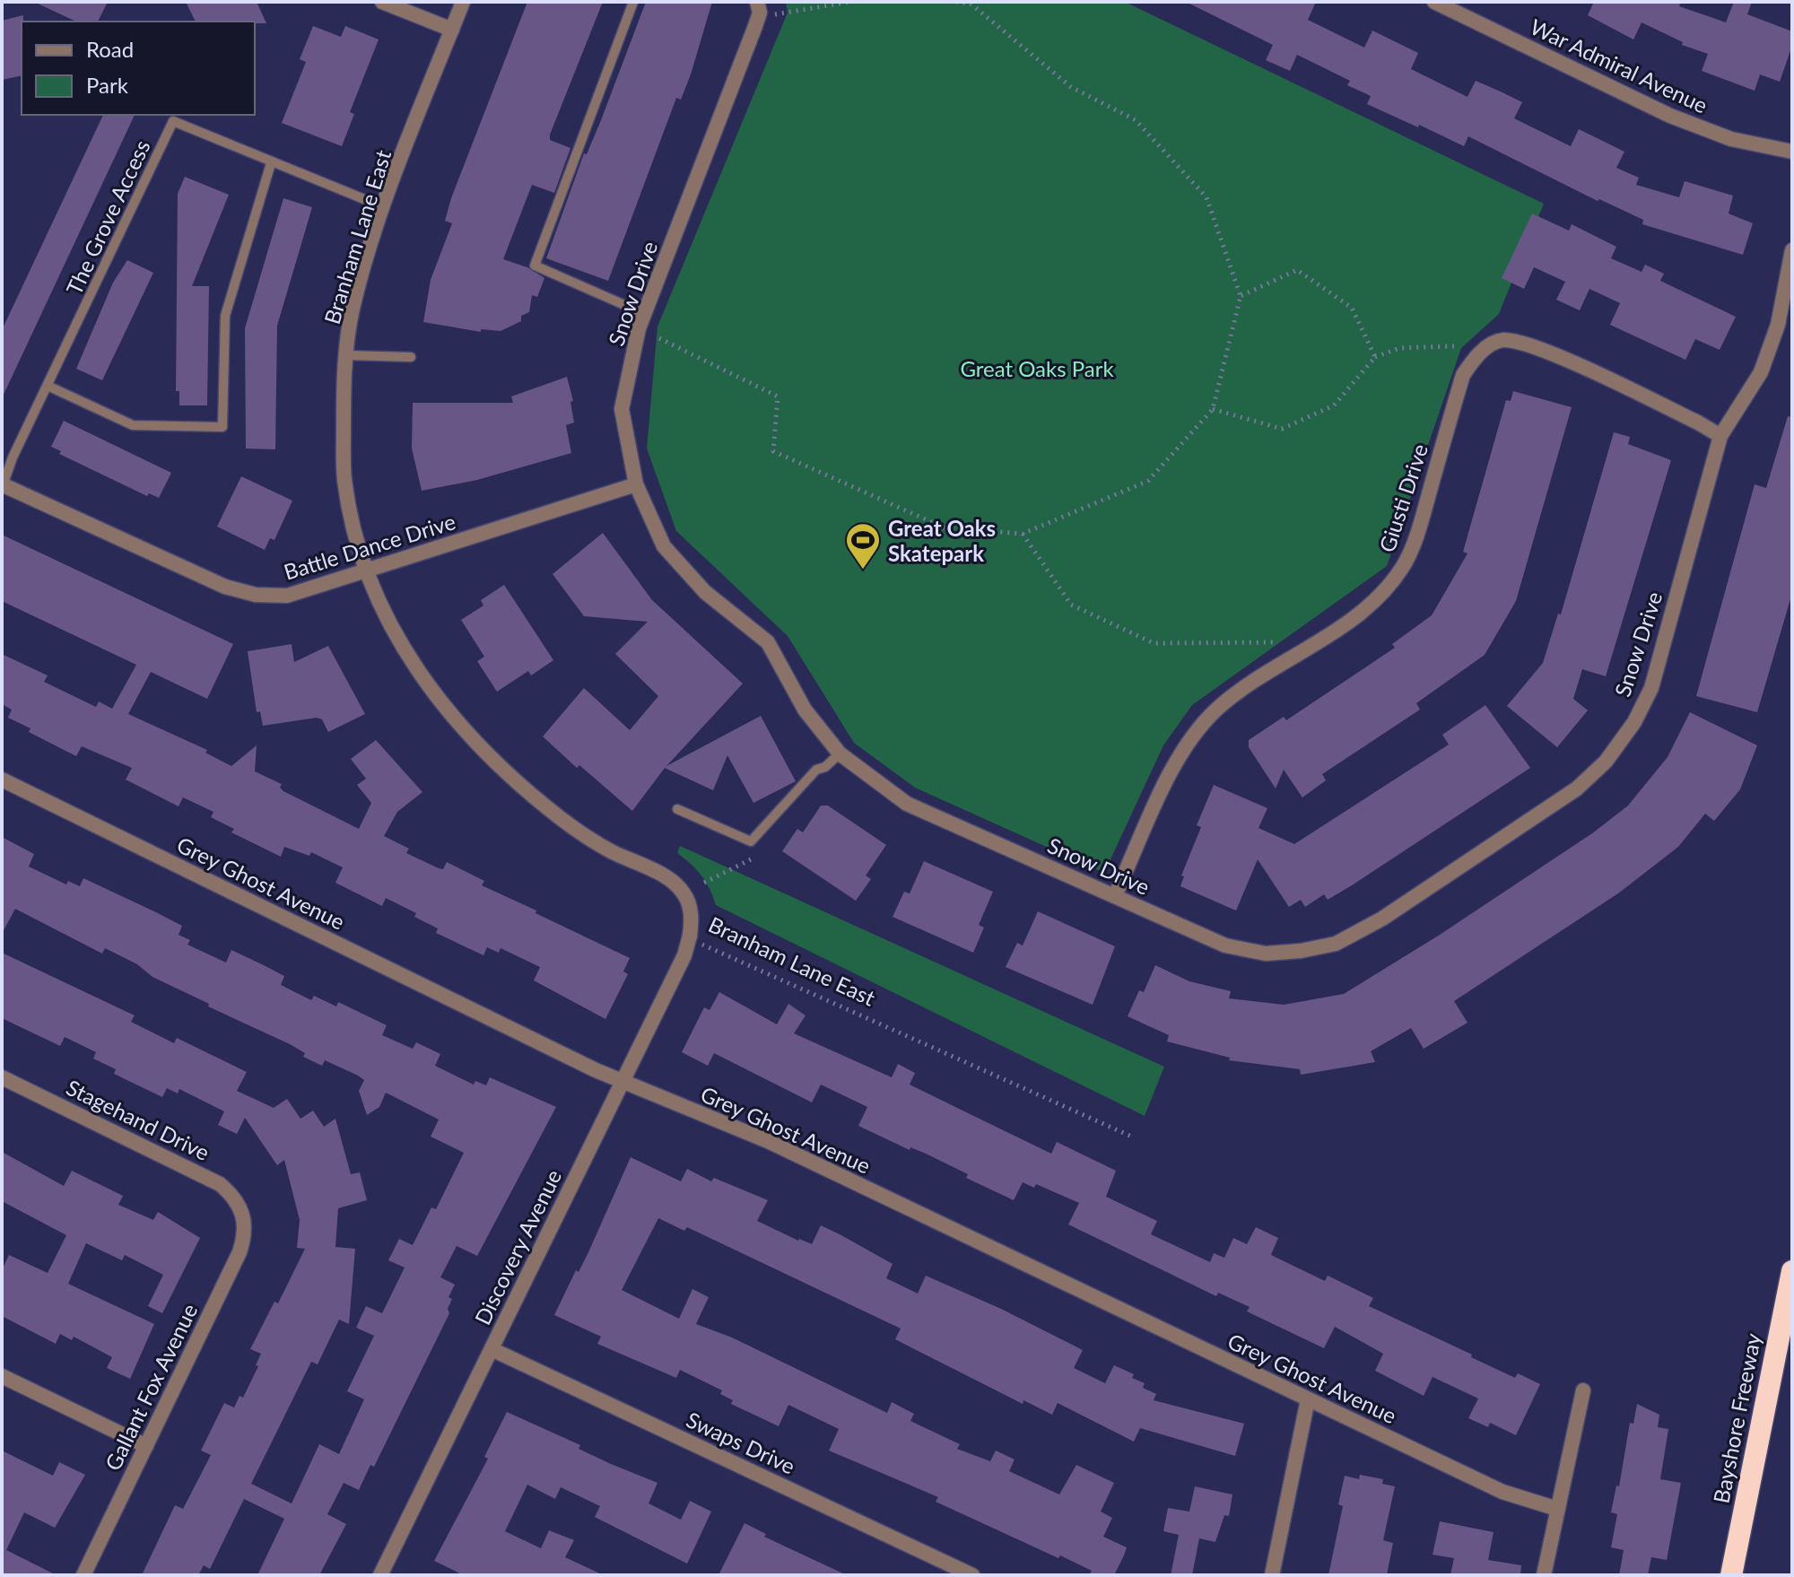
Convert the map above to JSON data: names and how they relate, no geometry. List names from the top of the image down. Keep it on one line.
{"streets":{"highway":["Bayshore Freeway"],"street":["War Admiral Avenue","Branham Lane East","Snow Drive","Giusti Drive","Battle Dance Drive","Grey Ghost Avenue","Stagehand Drive","Discovery Avenue","Gallant Fox Avenue","Swaps Drive"],"lane":["The Grove Access"]},"crossings":[["The Grove Access","Branham Lane East"],["The Grove Access","Battle Dance Drive"],["Branham Lane East","Battle Dance Drive"],["Branham Lane East","Discovery Avenue"],["Snow Drive","Giusti Drive"],["Snow Drive","Battle Dance Drive"],["Grey Ghost Avenue","Discovery Avenue"],["Stagehand Drive","Gallant Fox Avenue"],["Discovery Avenue","Swaps Drive"]],"parks":["Great Oaks Park"],"places":{"sports":["Great Oaks Skatepark"]},"legend":["Road","Park"]}
